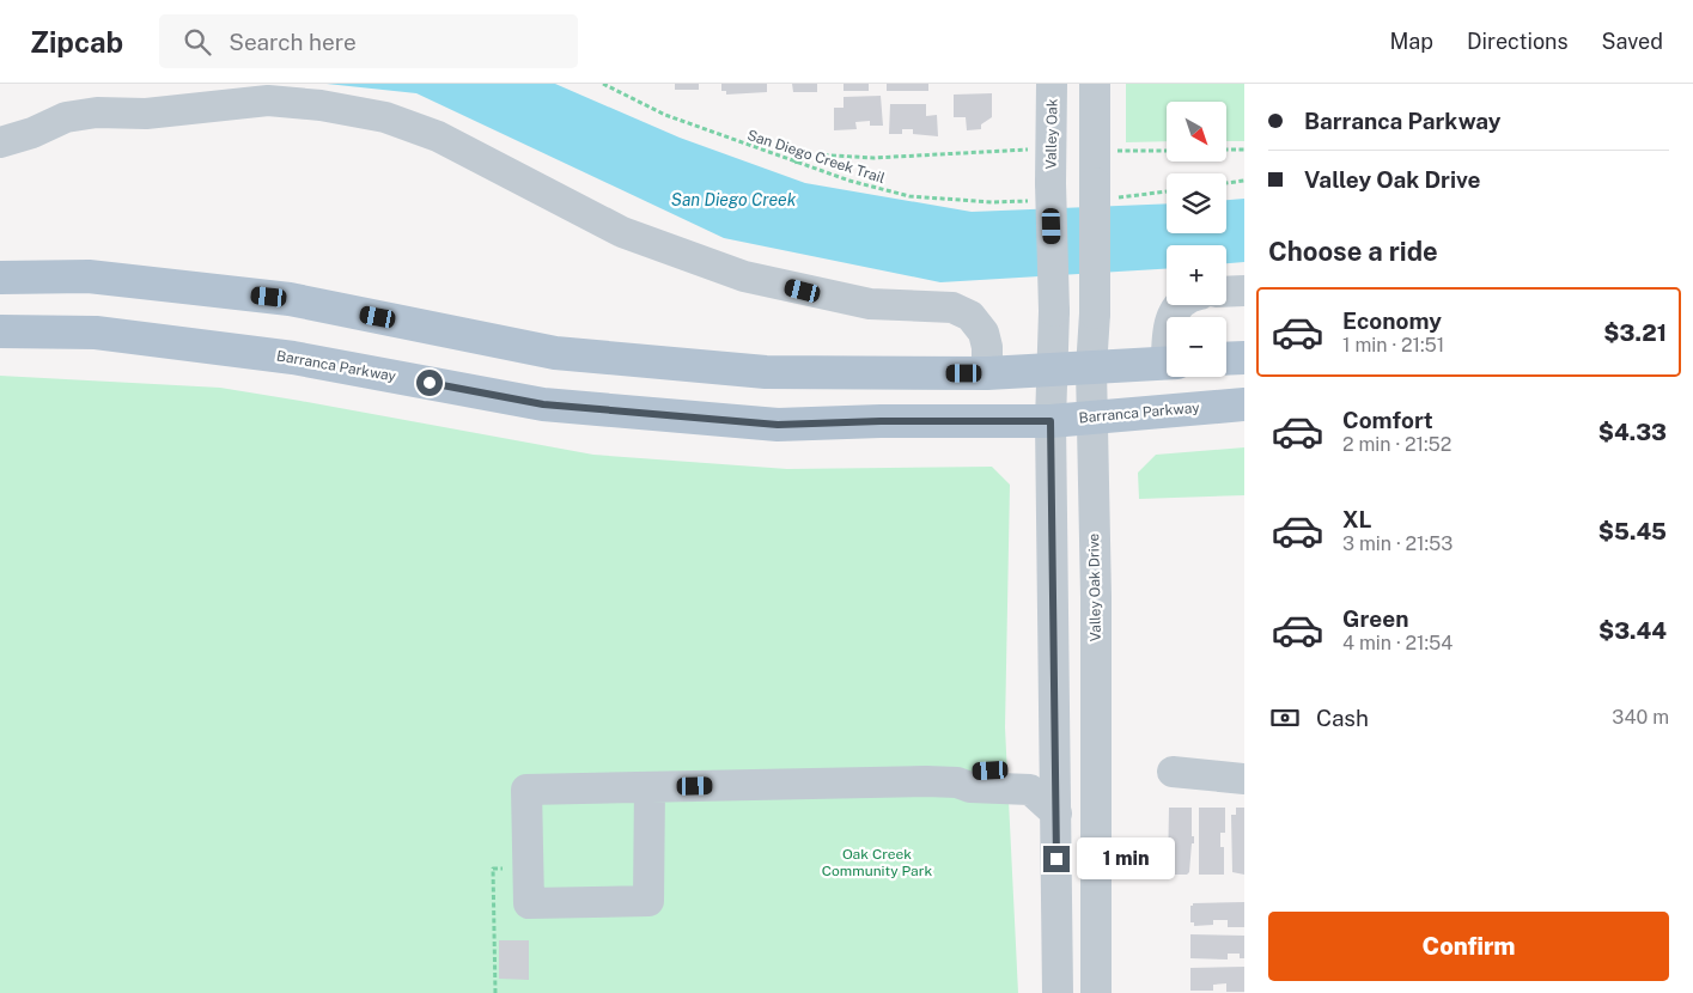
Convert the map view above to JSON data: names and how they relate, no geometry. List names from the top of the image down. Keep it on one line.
{"streets":{"main road":["Barranca Parkway"],"street":["Valley Oak","Valley Oak Drive"],"path":["San Diego Creek Trail"]},"crossings":[["Valley Oak","San Diego Creek Trail"],["Barranca Parkway","Valley Oak Drive"]],"water":["San Diego Creek"],"parks":["Oak Creek Community Park"],"north":"bottom right","page":{"header":"Zipcab","search":"Search here","nav":["Map","Directions","Saved"],"banner":["Barranca Parkway","Valley Oak Drive"],"map_buttons":["+","−"],"heading":"Choose a ride","list":[{"name":"Economy","note":"1 min · 21:51","value":"$3.21"},{"name":"Comfort","note":"2 min · 21:52","value":"$4.33"},{"name":"XL","note":"3 min · 21:53","value":"$5.45"},{"name":"Green","note":"4 min · 21:54","value":"$3.44"}],"pay":["Cash","340 m"],"bubble":"1 min","buttons":"Confirm"}}
